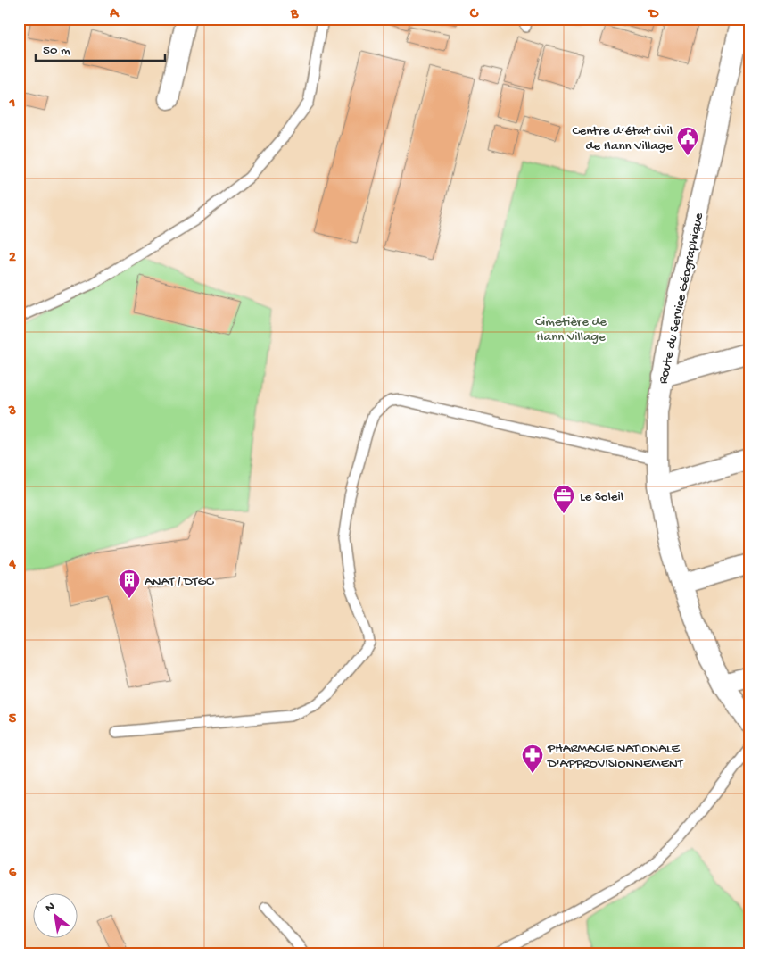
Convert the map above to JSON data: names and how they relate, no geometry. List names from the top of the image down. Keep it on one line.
{"streets":{"street":["Route du Service Géographique"]},"parks":["Cimetière de Hann Village"],"places":{"public building":["Centre d’état civil de Hann Village"],"office":["Le Soleil"],"building":["ANAT / DTGC"],"pharmacy":["PHARMACIE NATIONALE D'APPROVISIONNEMENT"]},"scale_bar":"50 m","north":"top left","grid":{"columns":["A","B","C","D"],"rows":["1","2","3","4","5","6"]}}
